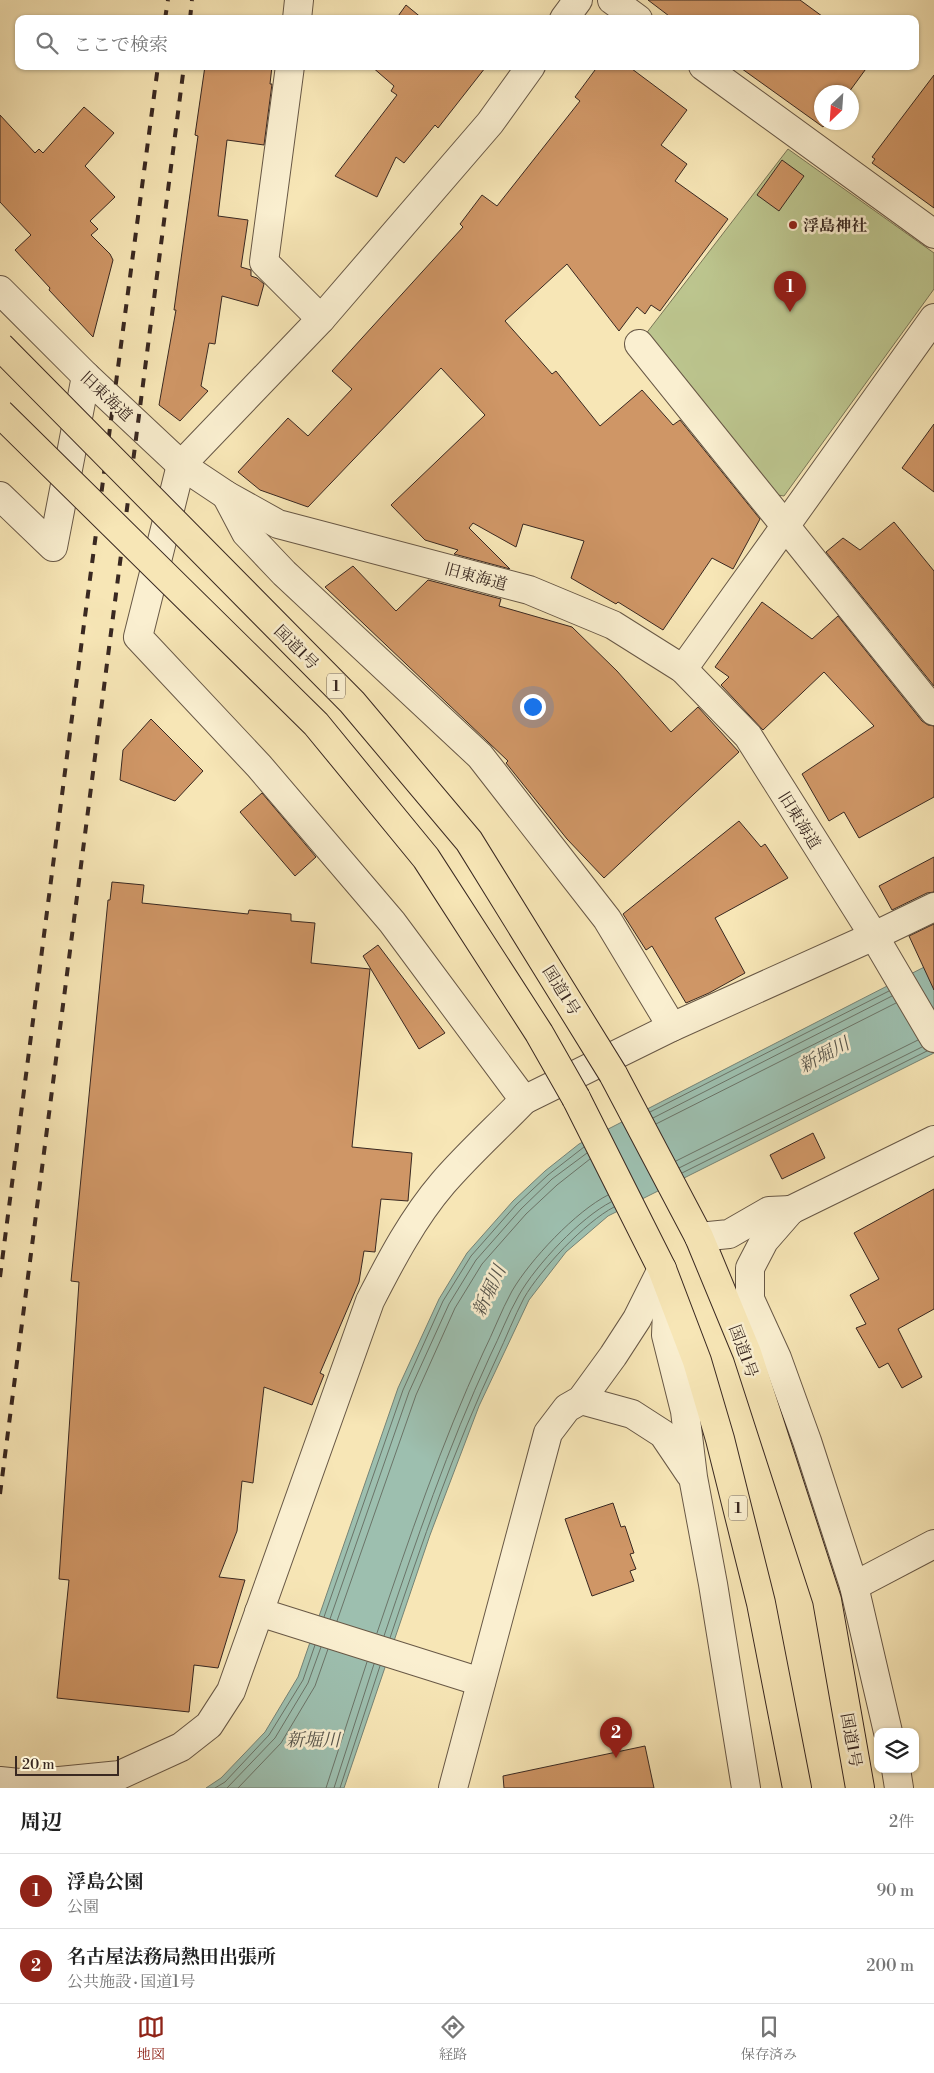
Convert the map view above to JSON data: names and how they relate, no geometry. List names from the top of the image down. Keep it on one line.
{"streets":{"highway":["国道1号","1"],"street":["旧東海道"]},"water":["新堀川"],"places":["浮島神社"],"scale_bar":"20 m","north":"bottom left","page":{"search":"ここで検索","pins":["1","2"],"scale":"20 m","heading":["周辺","2件"],"list":[{"mark":"1","name":"浮島公園","note":"公園","value":"90 m"},{"mark":"2","name":"名古屋法務局熱田出張所","note":"公共施設 · 国道1号","value":"200 m"}],"nav":["地図","経路","保存済み"]}}
